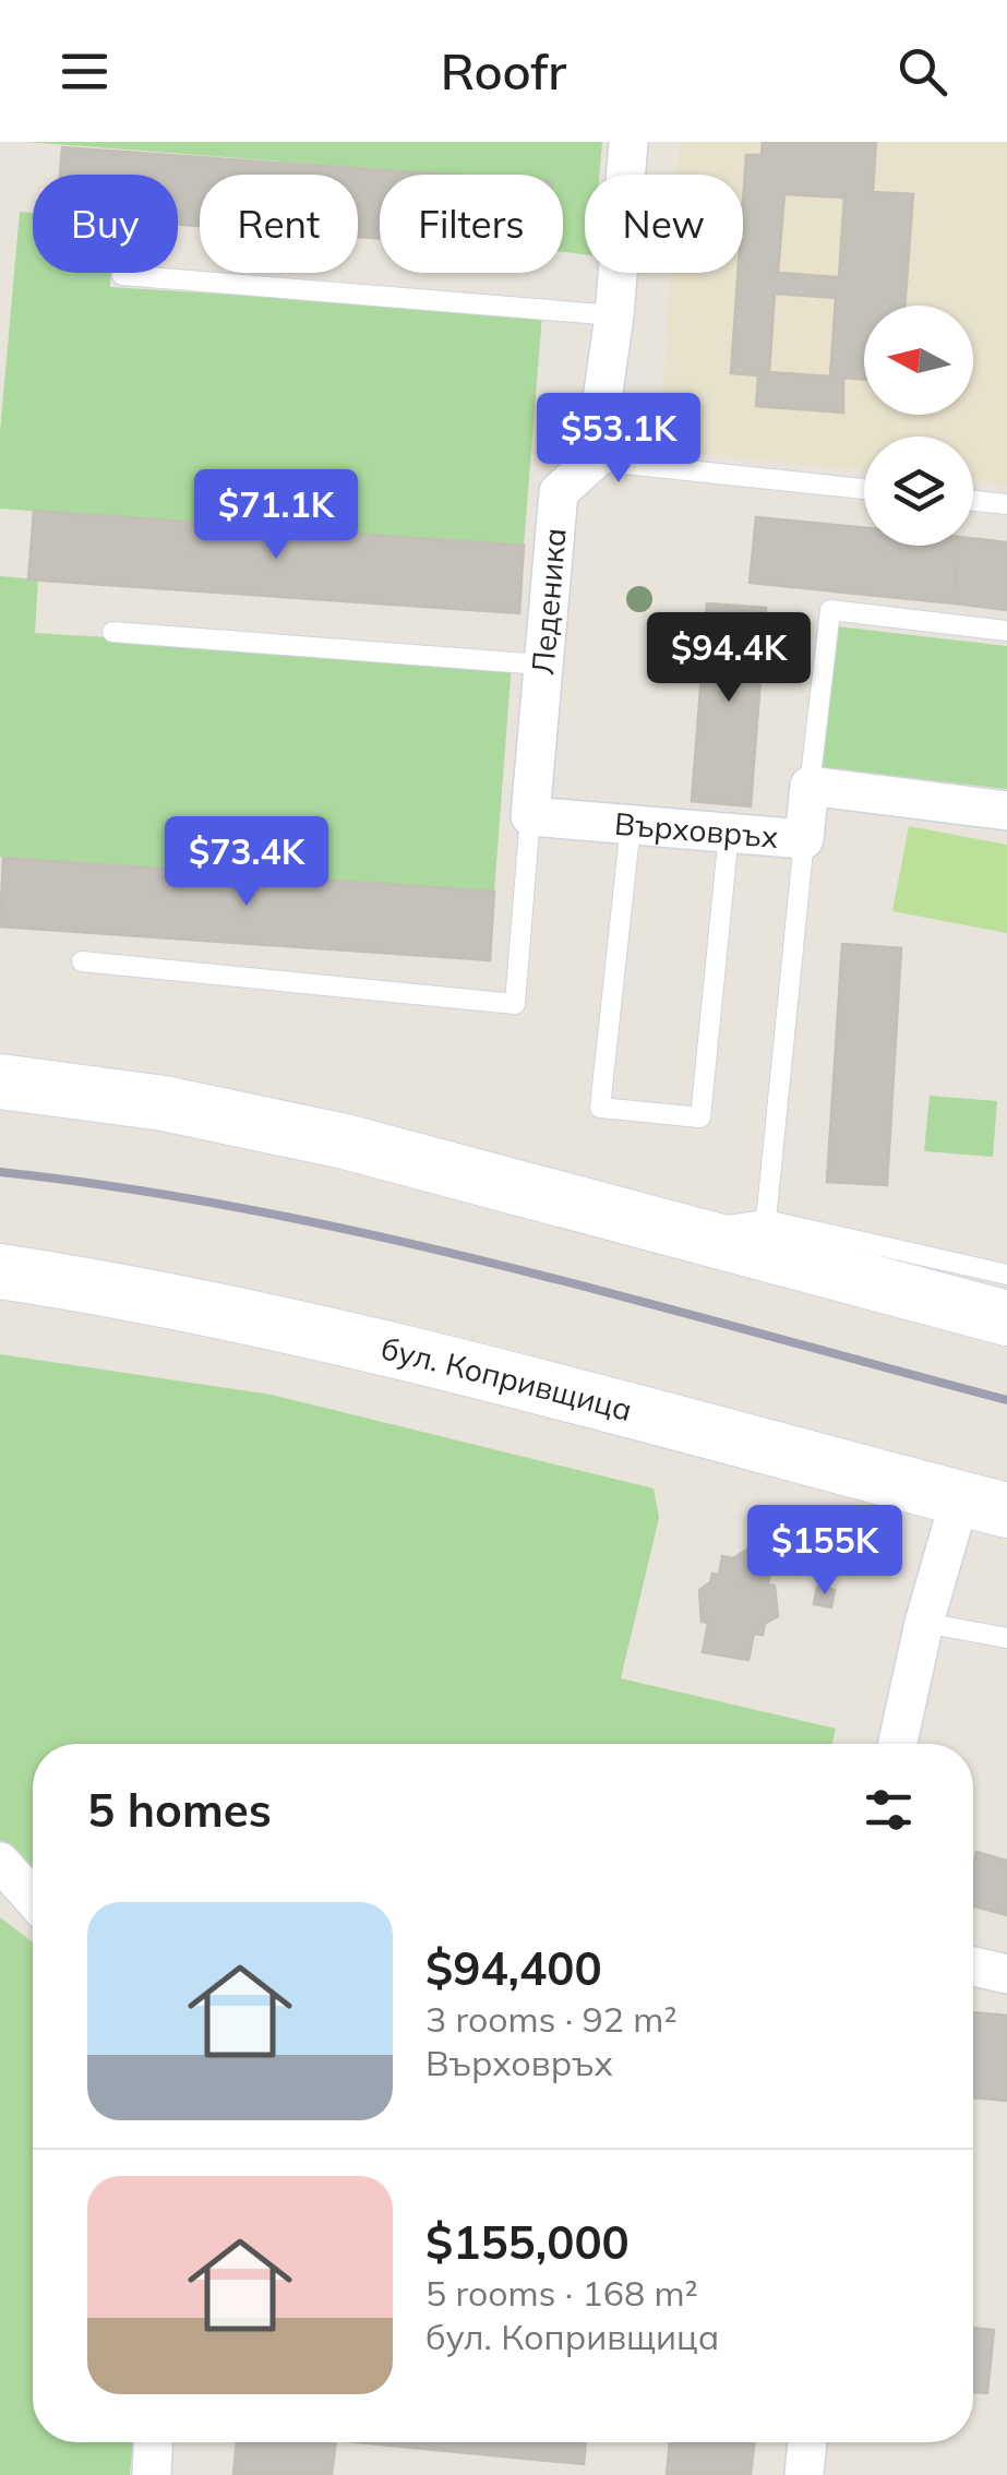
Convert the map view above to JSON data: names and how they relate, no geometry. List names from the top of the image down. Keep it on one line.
{"streets":{"main road":["бул. Копривщица"],"street":["Леденика","Върховръх"]},"crossings":[["Леденика","Върховръх"]],"north":"left","page":{"header":"Roofr","chip":["Buy","Rent","Filters","New"],"price":["$53.1K","$71.1K","$94.4K","$73.4K","$155K"],"heading":"5 homes","list":[{"name":"$94,400","note":"3 rooms · 92 m² · Върховръх"},{"name":"$155,000","note":"5 rooms · 168 m² · бул. Копривщица"}]}}
